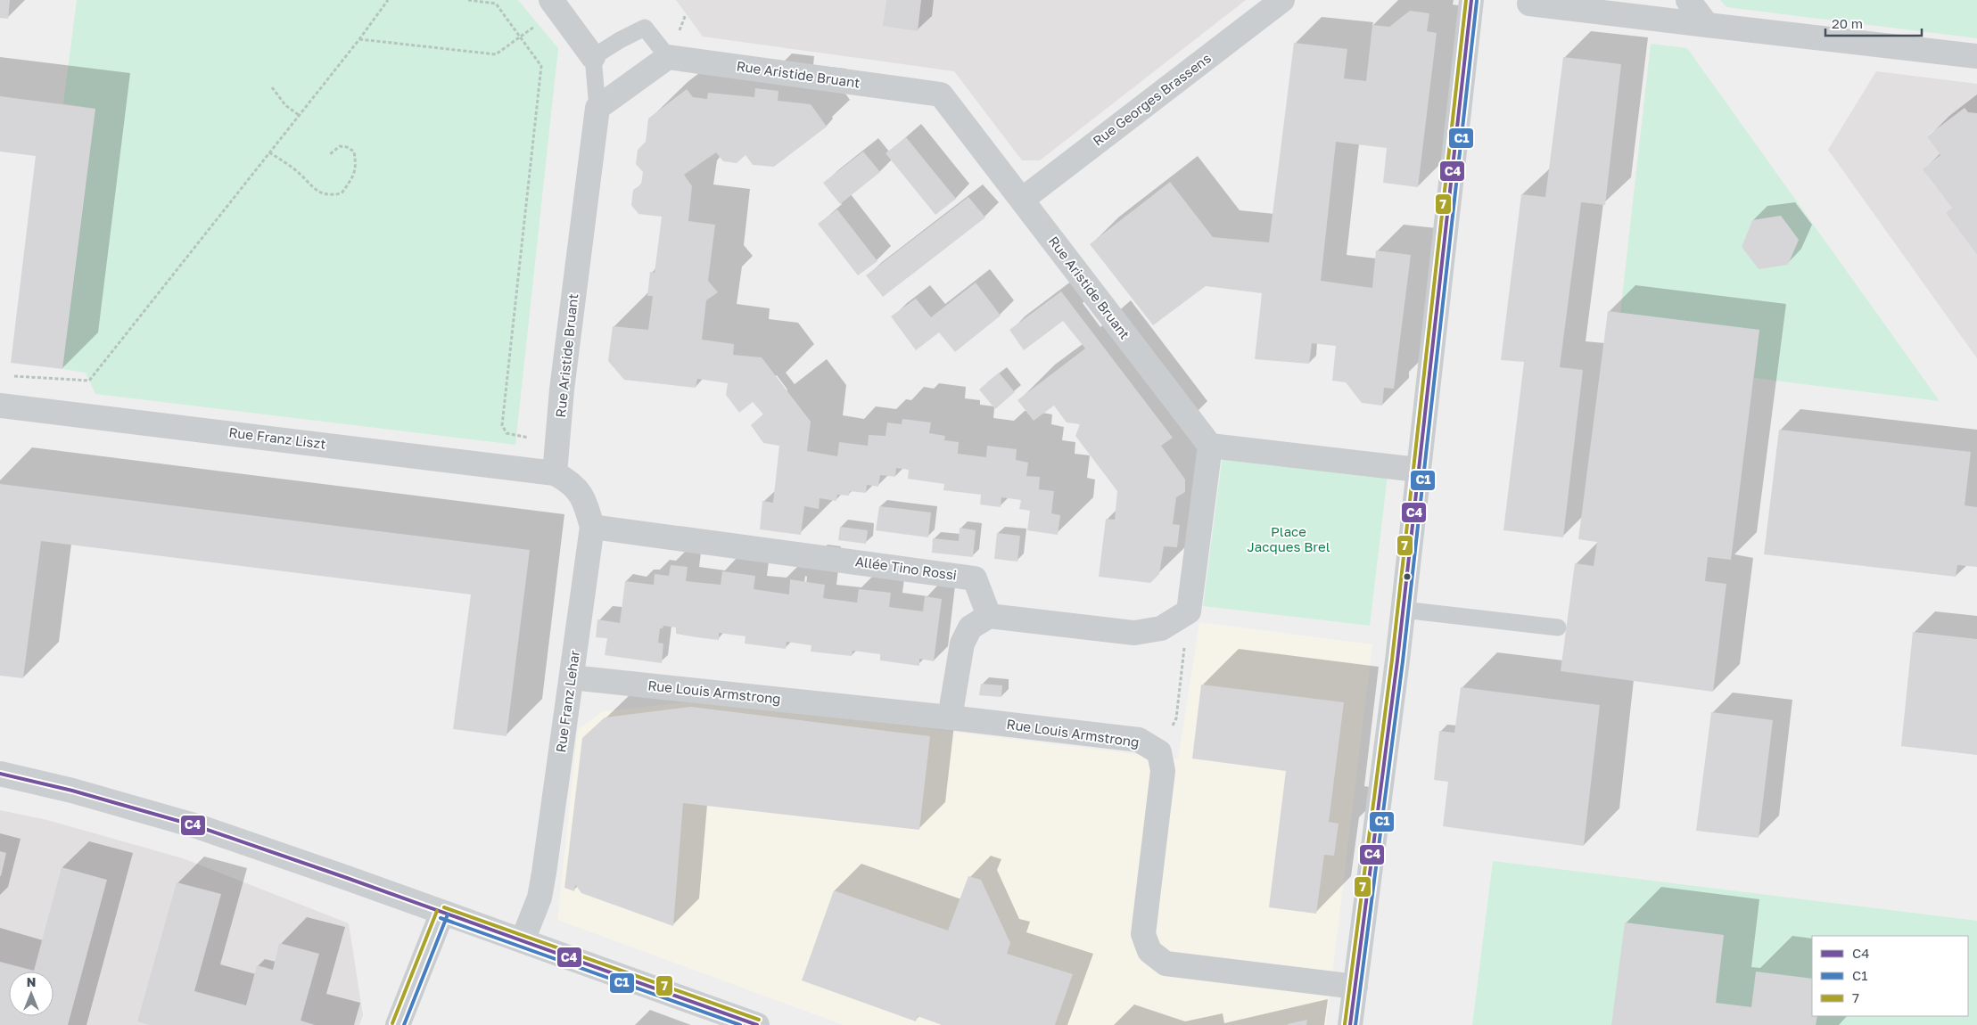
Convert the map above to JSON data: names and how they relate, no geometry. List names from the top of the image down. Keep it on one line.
{"streets":{"street":["Rue Aristide Bruant","Rue Georges Brassens","Rue Franz Liszt","Allée Tino Rossi","Rue Louis Armstrong","Rue Franz Lehar"]},"crossings":[["Rue Aristide Bruant","Rue Georges Brassens"],["Rue Aristide Bruant","Rue Franz Liszt"],["Rue Aristide Bruant","Rue Franz Lehar"],["Rue Franz Liszt","Rue Franz Lehar"],["Allée Tino Rossi","Rue Franz Lehar"],["Rue Louis Armstrong","Rue Franz Lehar"]],"parks":["Place Jacques Brel"],"lines":["transit line C4","transit line 7","transit line C1"],"legend":["C4","C1","7"],"scale_bar":"20 m","north":"top"}
